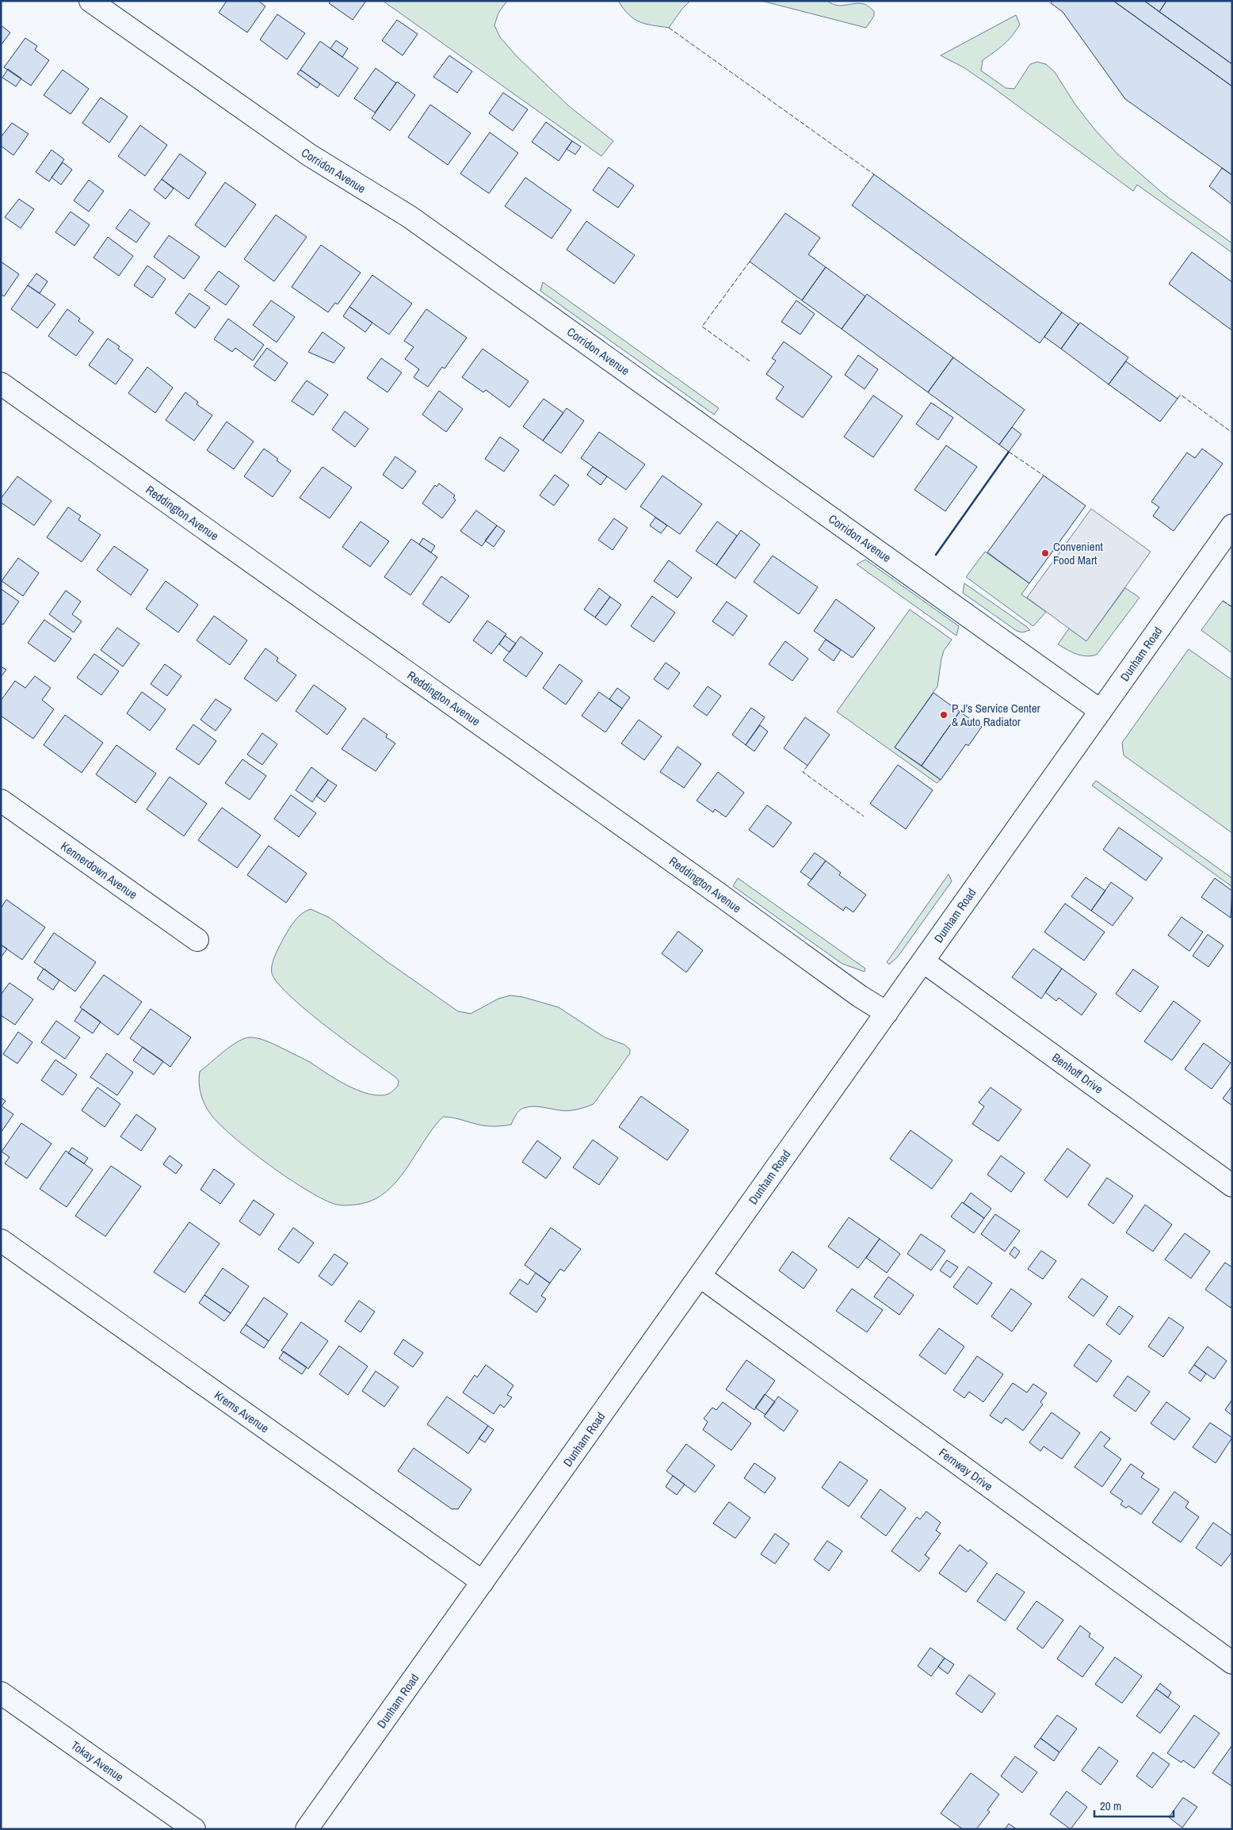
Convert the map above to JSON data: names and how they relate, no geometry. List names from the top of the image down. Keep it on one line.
{"streets":{"street":["Corridon Avenue","Reddington Avenue","Dunham Road","Kennerdown Avenue","Benhoff Drive","Krems Avenue","Fernway Drive","Tokay Avenue"]},"crossings":[["Corridon Avenue","Dunham Road"],["Reddington Avenue","Dunham Road"],["Dunham Road","Benhoff Drive"],["Dunham Road","Krems Avenue"],["Dunham Road","Fernway Drive"]],"places":["Convenient Food Mart","P J’s Service Center & Auto Radiator"],"scale_bar":"20 m"}
